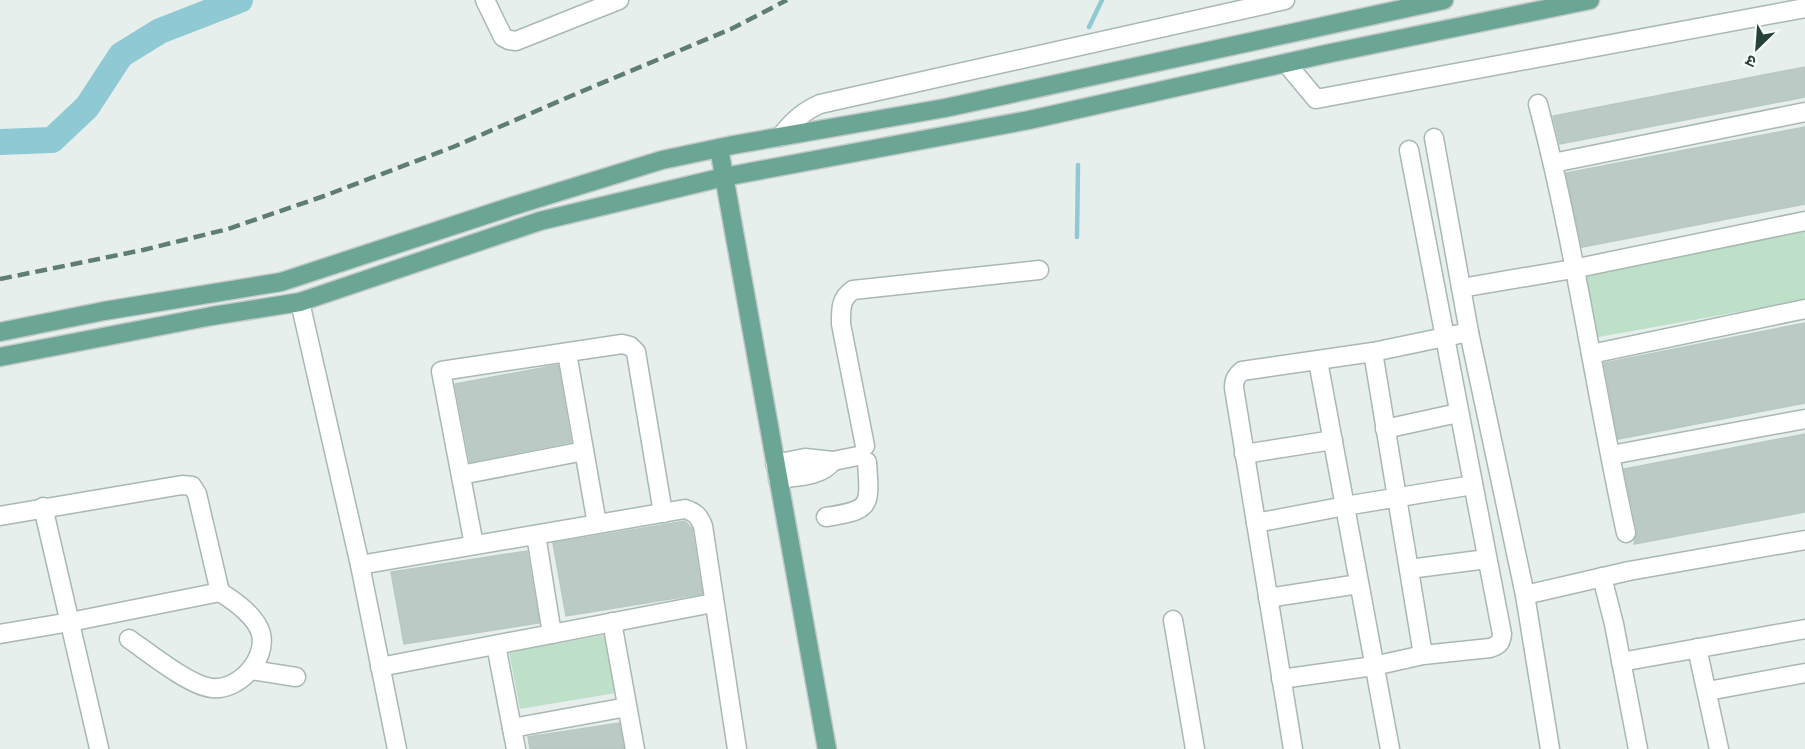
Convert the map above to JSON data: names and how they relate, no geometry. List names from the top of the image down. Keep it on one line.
{"north":"bottom left"}
